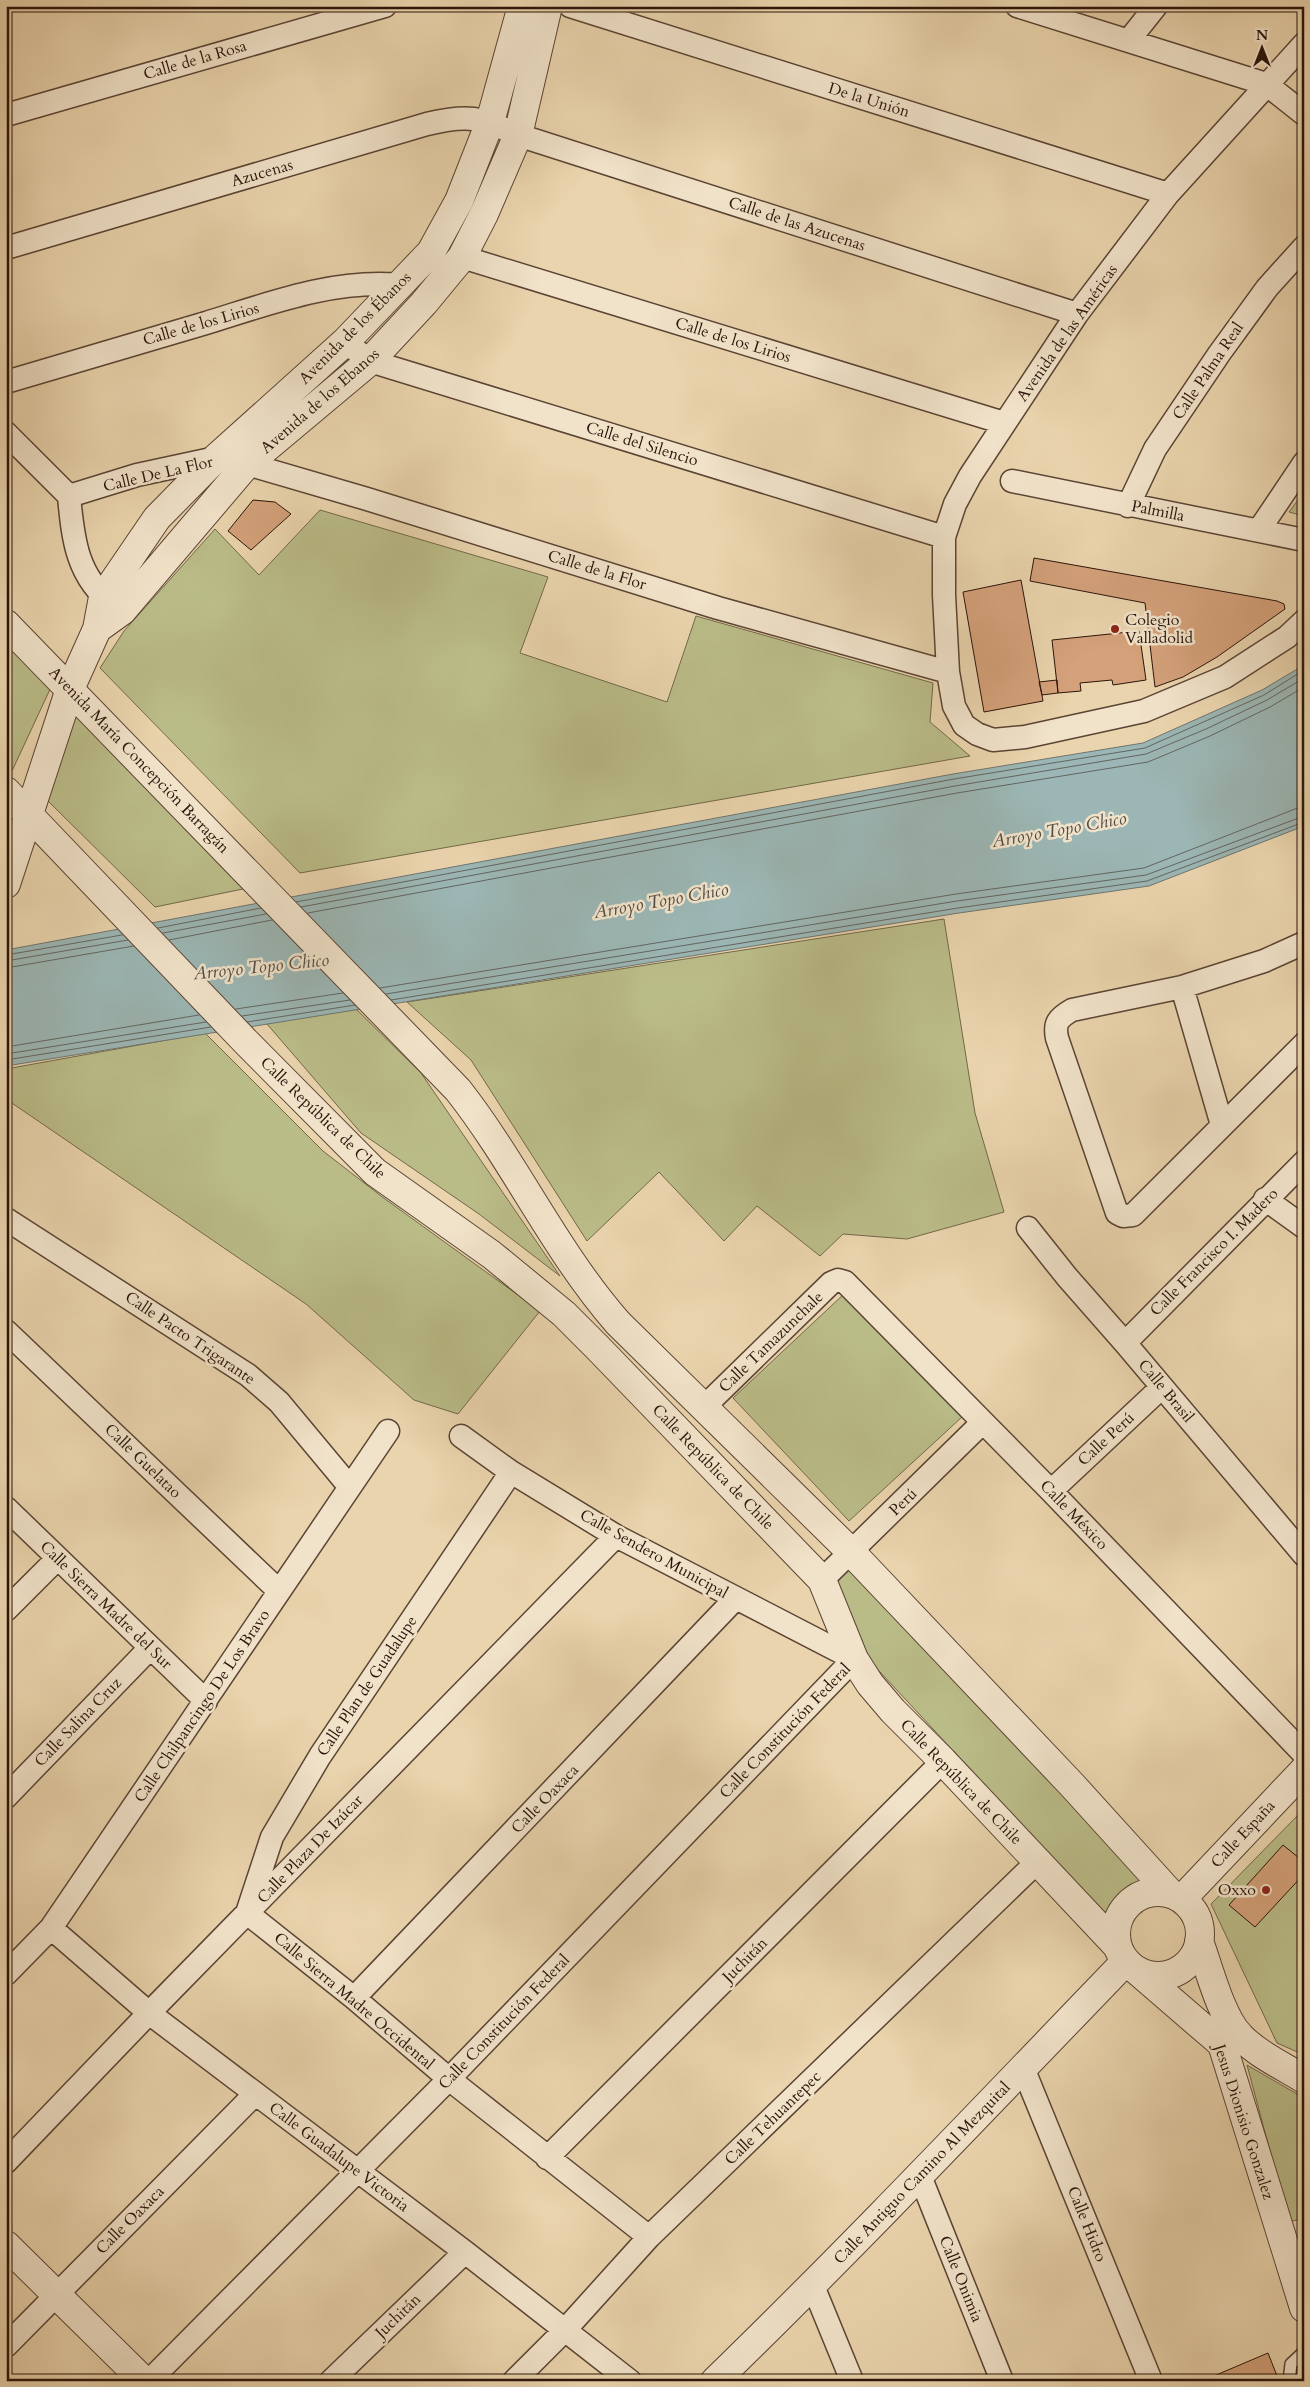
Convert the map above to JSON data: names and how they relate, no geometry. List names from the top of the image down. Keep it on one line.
{"streets":{"street":["Calle de la Rosa","De la Unión","Azucenas","Calle de las Azucenas","Calle de los Lirios","Avenida de los Ébanos","Avenida de las Américas","Calle Palma Real","Avenida de los Ebanos","Calle del Silencio","Calle De La Flor","Palmilla","Calle de la Flor","Avenida María Concepción Barragán","Calle República de Chile","Calle Francisco I. Madero","Calle Pacto Trigarante","Calle Tamazunchale","Calle Brasil","Calle Perú","Calle Guelatao","Perú","Calle México","Calle Sendero Municipal","Calle Sierra Madre del Sur","Calle Plan de Guadalupe","Calle Chilpancingo De Los Bravo","Calle Salina Cruz","Calle Constitución Federal","Calle Oaxaca","Calle España","Calle Plaza De Izúcar","Juchitán","Calle Sierra Madre Occidental","Calle Tehuantepec","Jesus Dionisio Gonzalez","Calle Guadalupe Victoria","Calle Antiguo Camino Al Mezquital","Calle Hidro","Calle Onimia"]},"crossings":[["De la Unión","Avenida de las Américas"],["Azucenas","Calle de las Azucenas"],["Azucenas","Avenida de los Ébanos"],["Azucenas","Avenida de los Ebanos"],["Calle de las Azucenas","Avenida de las Américas"],["Calle de las Azucenas","Avenida de los Ebanos"],["Calle de los Lirios","Avenida de los Ébanos"],["Calle de los Lirios","Avenida de las Américas"],["Calle de los Lirios","Avenida de los Ebanos"],["Avenida de los Ébanos","Avenida de los Ebanos"],["Avenida de los Ébanos","Calle del Silencio"],["Avenida de los Ébanos","Calle De La Flor"],["Avenida de las Américas","Calle del Silencio"],["Avenida de las Américas","Calle de la Flor"],["Calle Palma Real","Palmilla"],["Avenida de los Ebanos","Calle del Silencio"],["Avenida de los Ebanos","Calle De La Flor"],["Avenida de los Ebanos","Calle de la Flor"],["Calle De La Flor","Calle de la Flor"],["Avenida María Concepción Barragán","Calle Tamazunchale"],["Calle República de Chile","Perú"],["Calle República de Chile","Calle Sendero Municipal"],["Calle República de Chile","Calle Constitución Federal"],["Calle República de Chile","Calle España"],["Calle República de Chile","Juchitán"],["Calle República de Chile","Calle Tehuantepec"],["Calle República de Chile","Jesus Dionisio Gonzalez"],["Calle República de Chile","Calle Antiguo Camino Al Mezquital"],["Calle Francisco I. Madero","Calle Brasil"],["Calle Pacto Trigarante","Calle Chilpancingo De Los Bravo"],["Calle Tamazunchale","Calle México"],["Calle Brasil","Calle Perú"],["Calle Perú","Calle México"],["Calle Guelatao","Calle Chilpancingo De Los Bravo"],["Perú","Calle México"],["Calle Sendero Municipal","Calle Plan de Guadalupe"],["Calle Sendero Municipal","Calle Constitución Federal"],["Calle Sendero Municipal","Calle Oaxaca"],["Calle Sendero Municipal","Calle Plaza De Izúcar"],["Calle Sierra Madre del Sur","Calle Chilpancingo De Los Bravo"],["Calle Sierra Madre del Sur","Calle Salina Cruz"],["Calle Plan de Guadalupe","Calle Plaza De Izúcar"],["Calle Plan de Guadalupe","Calle Sierra Madre Occidental"],["Calle Chilpancingo De Los Bravo","Calle Guadalupe Victoria"],["Calle Constitución Federal","Calle Sierra Madre Occidental"],["Calle Constitución Federal","Calle Guadalupe Victoria"],["Calle Oaxaca","Calle Sierra Madre Occidental"],["Calle Oaxaca","Calle Guadalupe Victoria"],["Calle España","Jesus Dionisio Gonzalez"],["Calle España","Calle Antiguo Camino Al Mezquital"],["Calle Plaza De Izúcar","Calle Sierra Madre Occidental"],["Calle Plaza De Izúcar","Calle Guadalupe Victoria"],["Juchitán","Calle Sierra Madre Occidental"],["Juchitán","Calle Guadalupe Victoria"],["Calle Sierra Madre Occidental","Calle Tehuantepec"],["Calle Tehuantepec","Calle Guadalupe Victoria"],["Jesus Dionisio Gonzalez","Calle Antiguo Camino Al Mezquital"],["Calle Antiguo Camino Al Mezquital","Calle Hidro"],["Calle Antiguo Camino Al Mezquital","Calle Onimia"]],"water":["Arroyo Topo Chico"],"places":["Colegio Valladolid","Oxxo"],"north":"top"}
